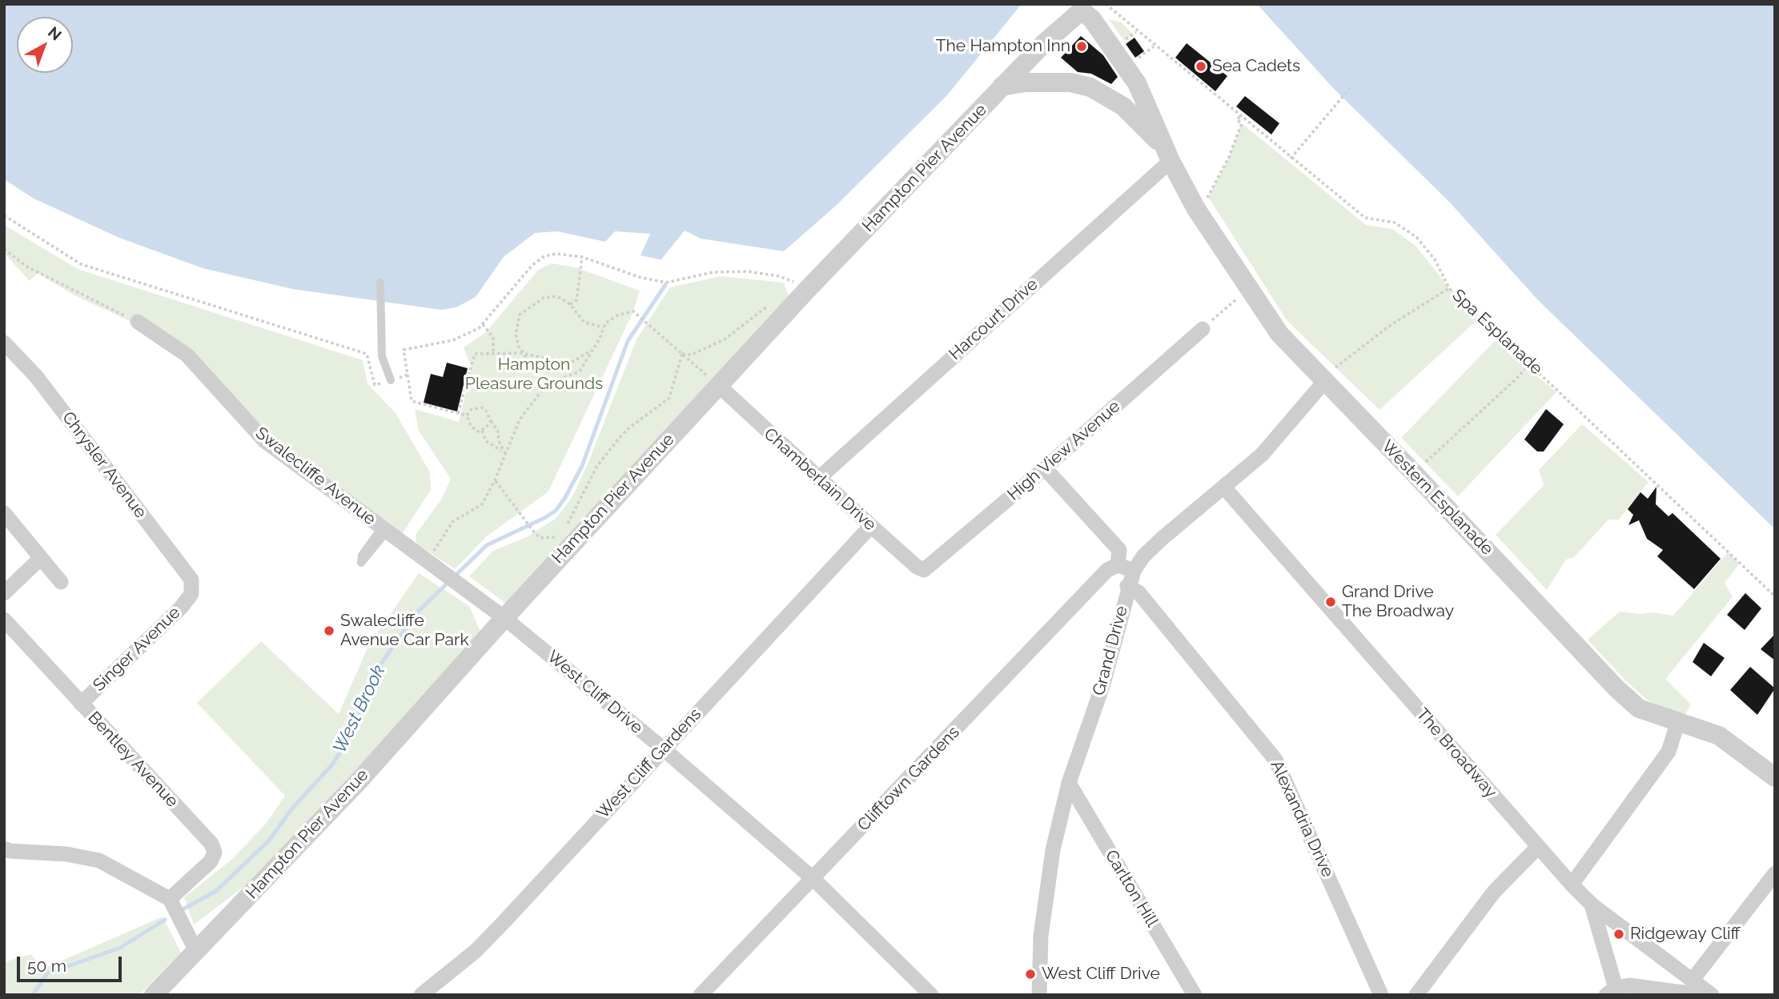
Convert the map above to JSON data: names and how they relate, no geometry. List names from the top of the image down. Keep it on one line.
{"streets":{"street":["Hampton Pier Avenue","Harcourt Drive","High View Avenue","Chrysler Avenue","Swalecliffe Avenue","Chamberlain Drive","Western Esplanade","Singer Avenue","Grand Drive","West Cliff Drive","The Broadway","Bentley Avenue","West Cliff Gardens","Clifftown Gardens","Alexandria Drive","Carlton Hill"],"path":["Spa Esplanade"]},"crossings":[["Hampton Pier Avenue","Swalecliffe Avenue"],["Hampton Pier Avenue","Chamberlain Drive"],["Hampton Pier Avenue","Western Esplanade"],["Hampton Pier Avenue","West Cliff Drive"],["Harcourt Drive","Chamberlain Drive"],["Harcourt Drive","Western Esplanade"],["High View Avenue","Chamberlain Drive"],["Chrysler Avenue","Singer Avenue"],["Swalecliffe Avenue","West Cliff Drive"],["Chamberlain Drive","West Cliff Gardens"],["Western Esplanade","Grand Drive"],["Singer Avenue","Bentley Avenue"],["Grand Drive","The Broadway"],["Grand Drive","Alexandria Drive"],["Grand Drive","Carlton Hill"],["West Cliff Drive","West Cliff Gardens"],["West Cliff Drive","Clifftown Gardens"]],"water":["West Brook"],"parks":["Hampton Pleasure Grounds"],"places":["The Hampton Inn","Sea Cadets","Grand Drive The Broadway","Swalecliffe Avenue Car Park","Ridgeway Cliff","West Cliff Drive"],"scale_bar":"50 m","north":"top right"}
